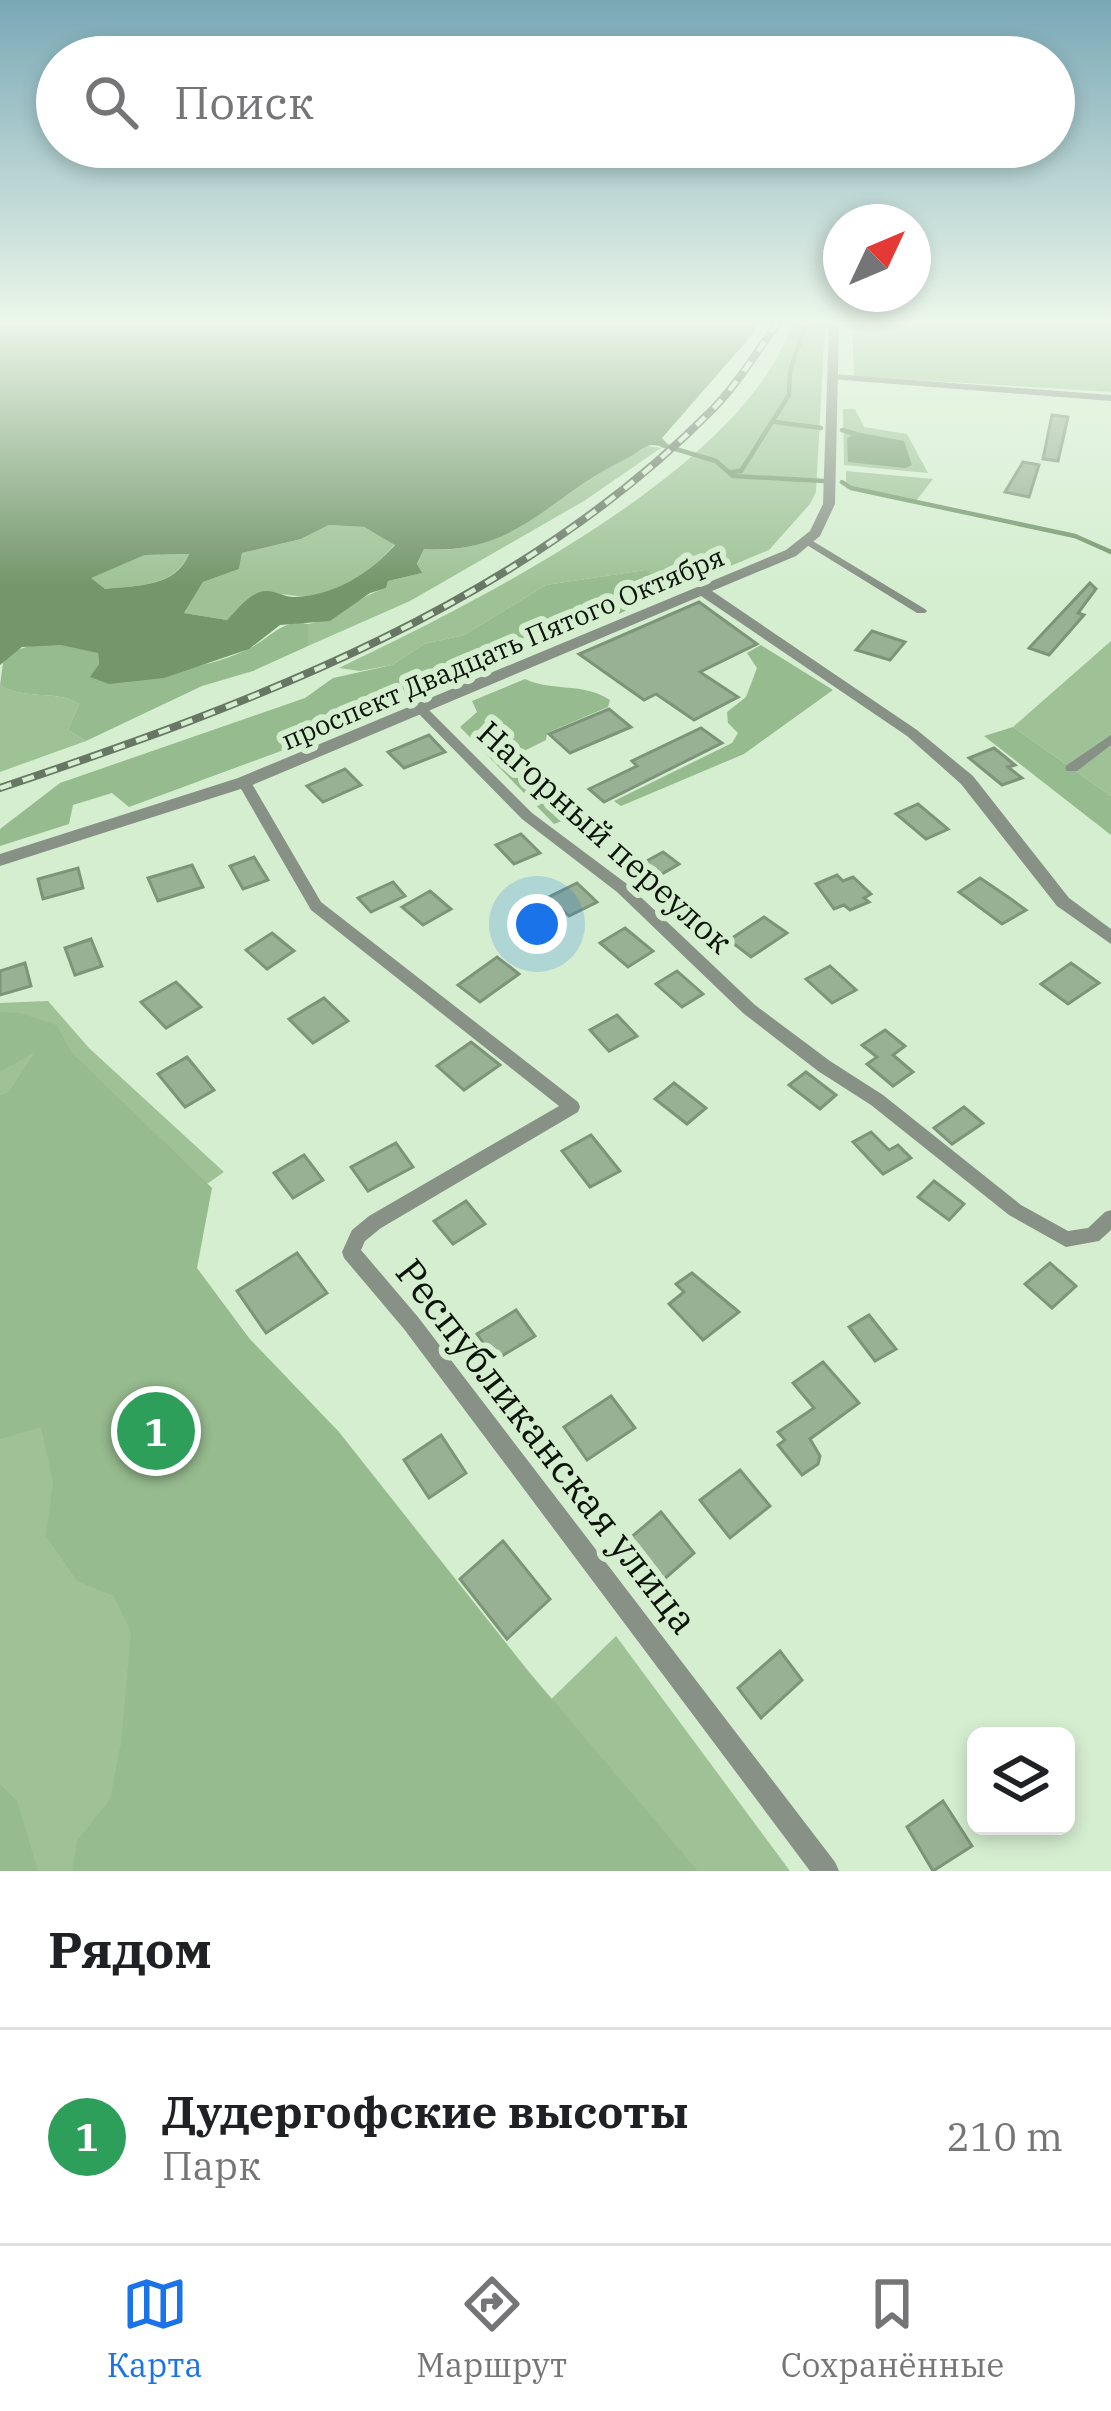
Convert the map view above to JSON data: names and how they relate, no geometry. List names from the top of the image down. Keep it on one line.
{"streets":{"street":["проспект Двадцать Пятого Октября","Нагорный переулок","Республиканская улица"]},"crossings":[["проспект Двадцать Пятого Октября","Нагорный переулок"],["проспект Двадцать Пятого Октября","Республиканская улица"]],"north":"top right","page":{"search":"Поиск","pins":"1","heading":"Рядом","list":[{"mark":"1","name":"Дудергофские высоты","note":"Парк","value":"210 m"}],"nav":["Карта","Маршрут","Сохранённые"]}}
